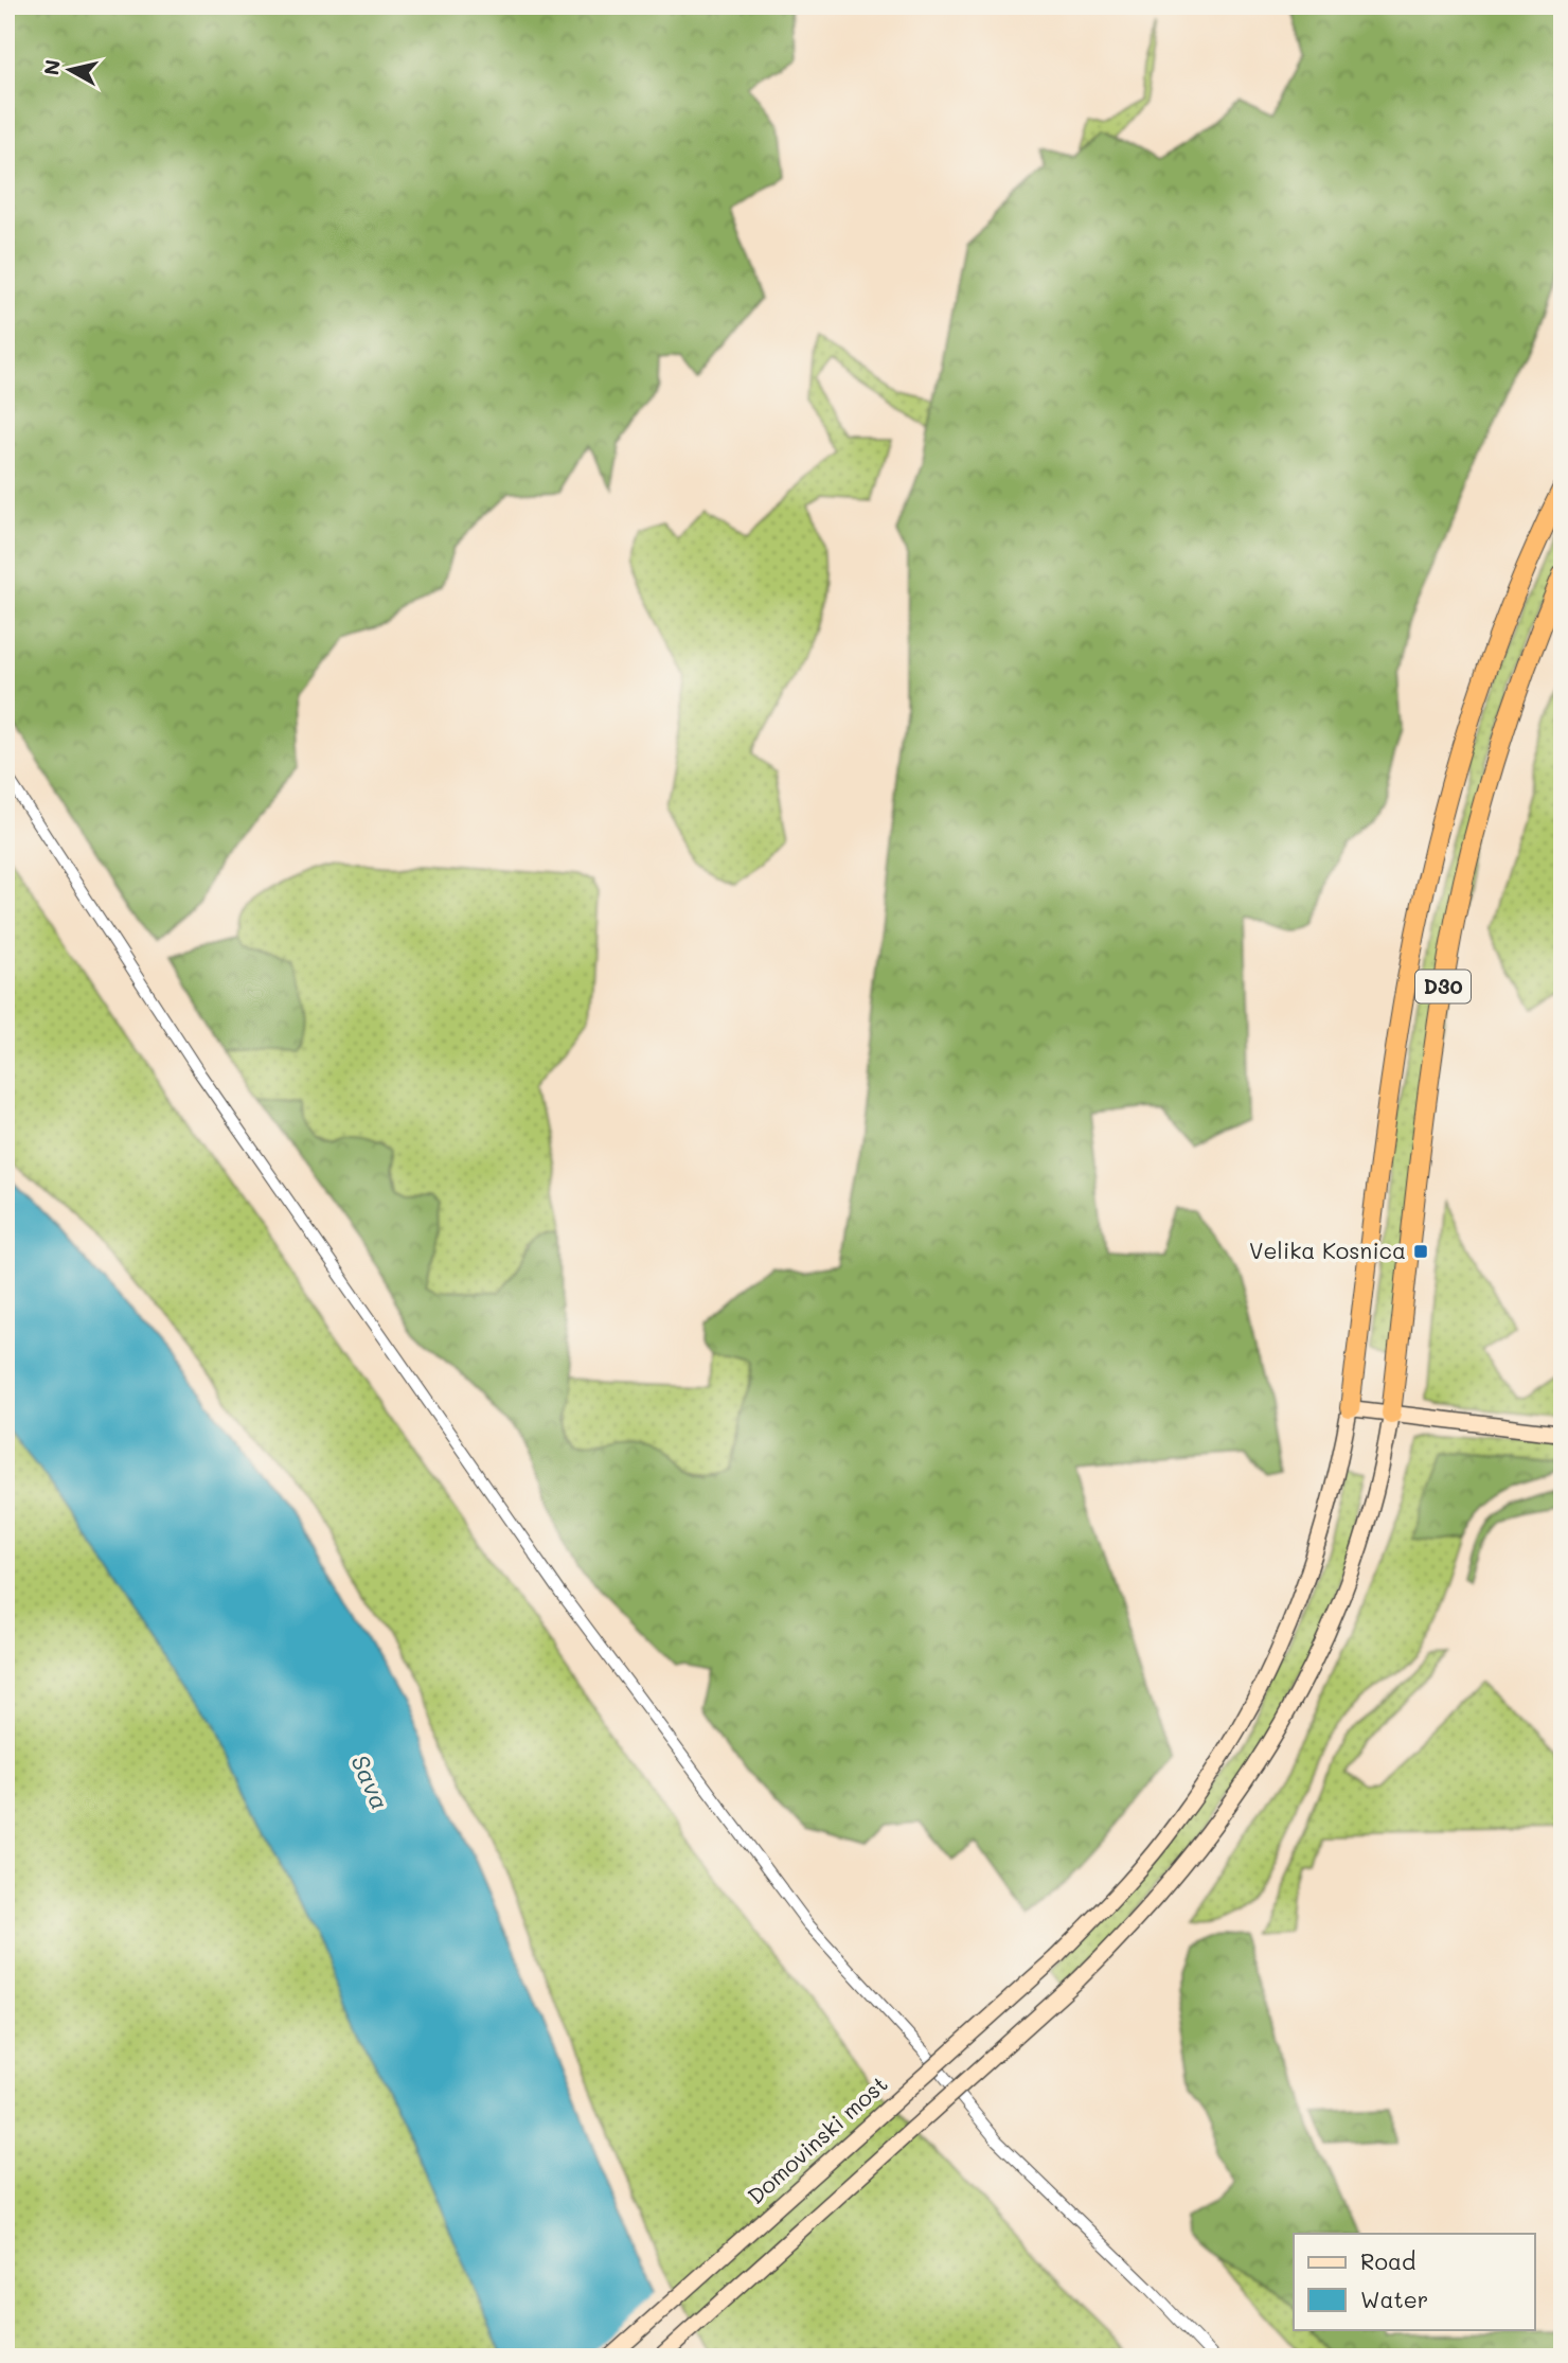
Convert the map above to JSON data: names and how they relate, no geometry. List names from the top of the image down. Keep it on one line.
{"streets":{"highway":["D30"],"main road":["Domovinski most"]},"crossings":[["D30","Domovinski most"]],"water":["Sava"],"places":{"transit":["Velika Kosnica"]},"legend":["Road","Water"],"north":"left"}
